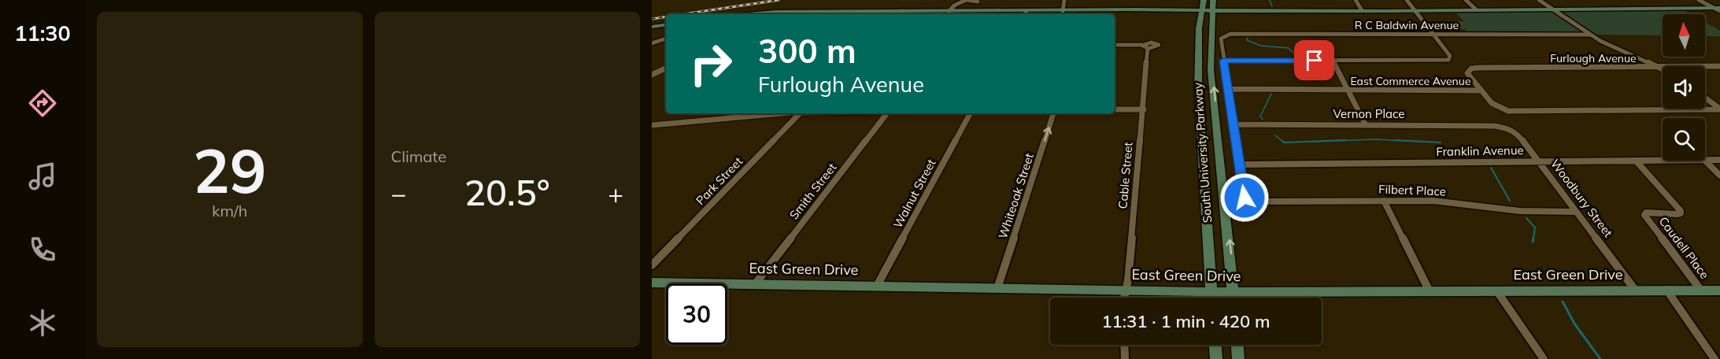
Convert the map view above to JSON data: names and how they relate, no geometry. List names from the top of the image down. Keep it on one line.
{"streets":{"main road":["South University Parkway","East Green Drive"],"street":["R C Baldwin Avenue","Furlough Avenue","East Commerce Avenue","Vernon Place","Franklin Avenue","Cable Street","Park Street","Filbert Place","Smith Street","Walnut Street","Whiteoak Street","Woodbury Street","Caudell Place"]},"crossings":[["Furlough Avenue","East Commerce Avenue"],["Vernon Place","Woodbury Street"],["Franklin Avenue","Filbert Place"],["Franklin Avenue","Woodbury Street"],["Franklin Avenue","Caudell Place"],["South University Parkway","East Green Drive"],["Cable Street","East Green Drive"],["Filbert Place","Woodbury Street"],["Smith Street","East Green Drive"],["Walnut Street","East Green Drive"],["Whiteoak Street","East Green Drive"],["Woodbury Street","East Green Drive"],["Caudell Place","East Green Drive"]],"one_way":["Whiteoak Street"],"north":"top","page":{"tabs":"11:30","tile":[["29","km/h"],"Climate"],"turn":["300 m","Furlough Avenue"],"heat":["−","20.5°","+"],"limit":"30","trip":"11:31 · 1 min · 420 m"}}
